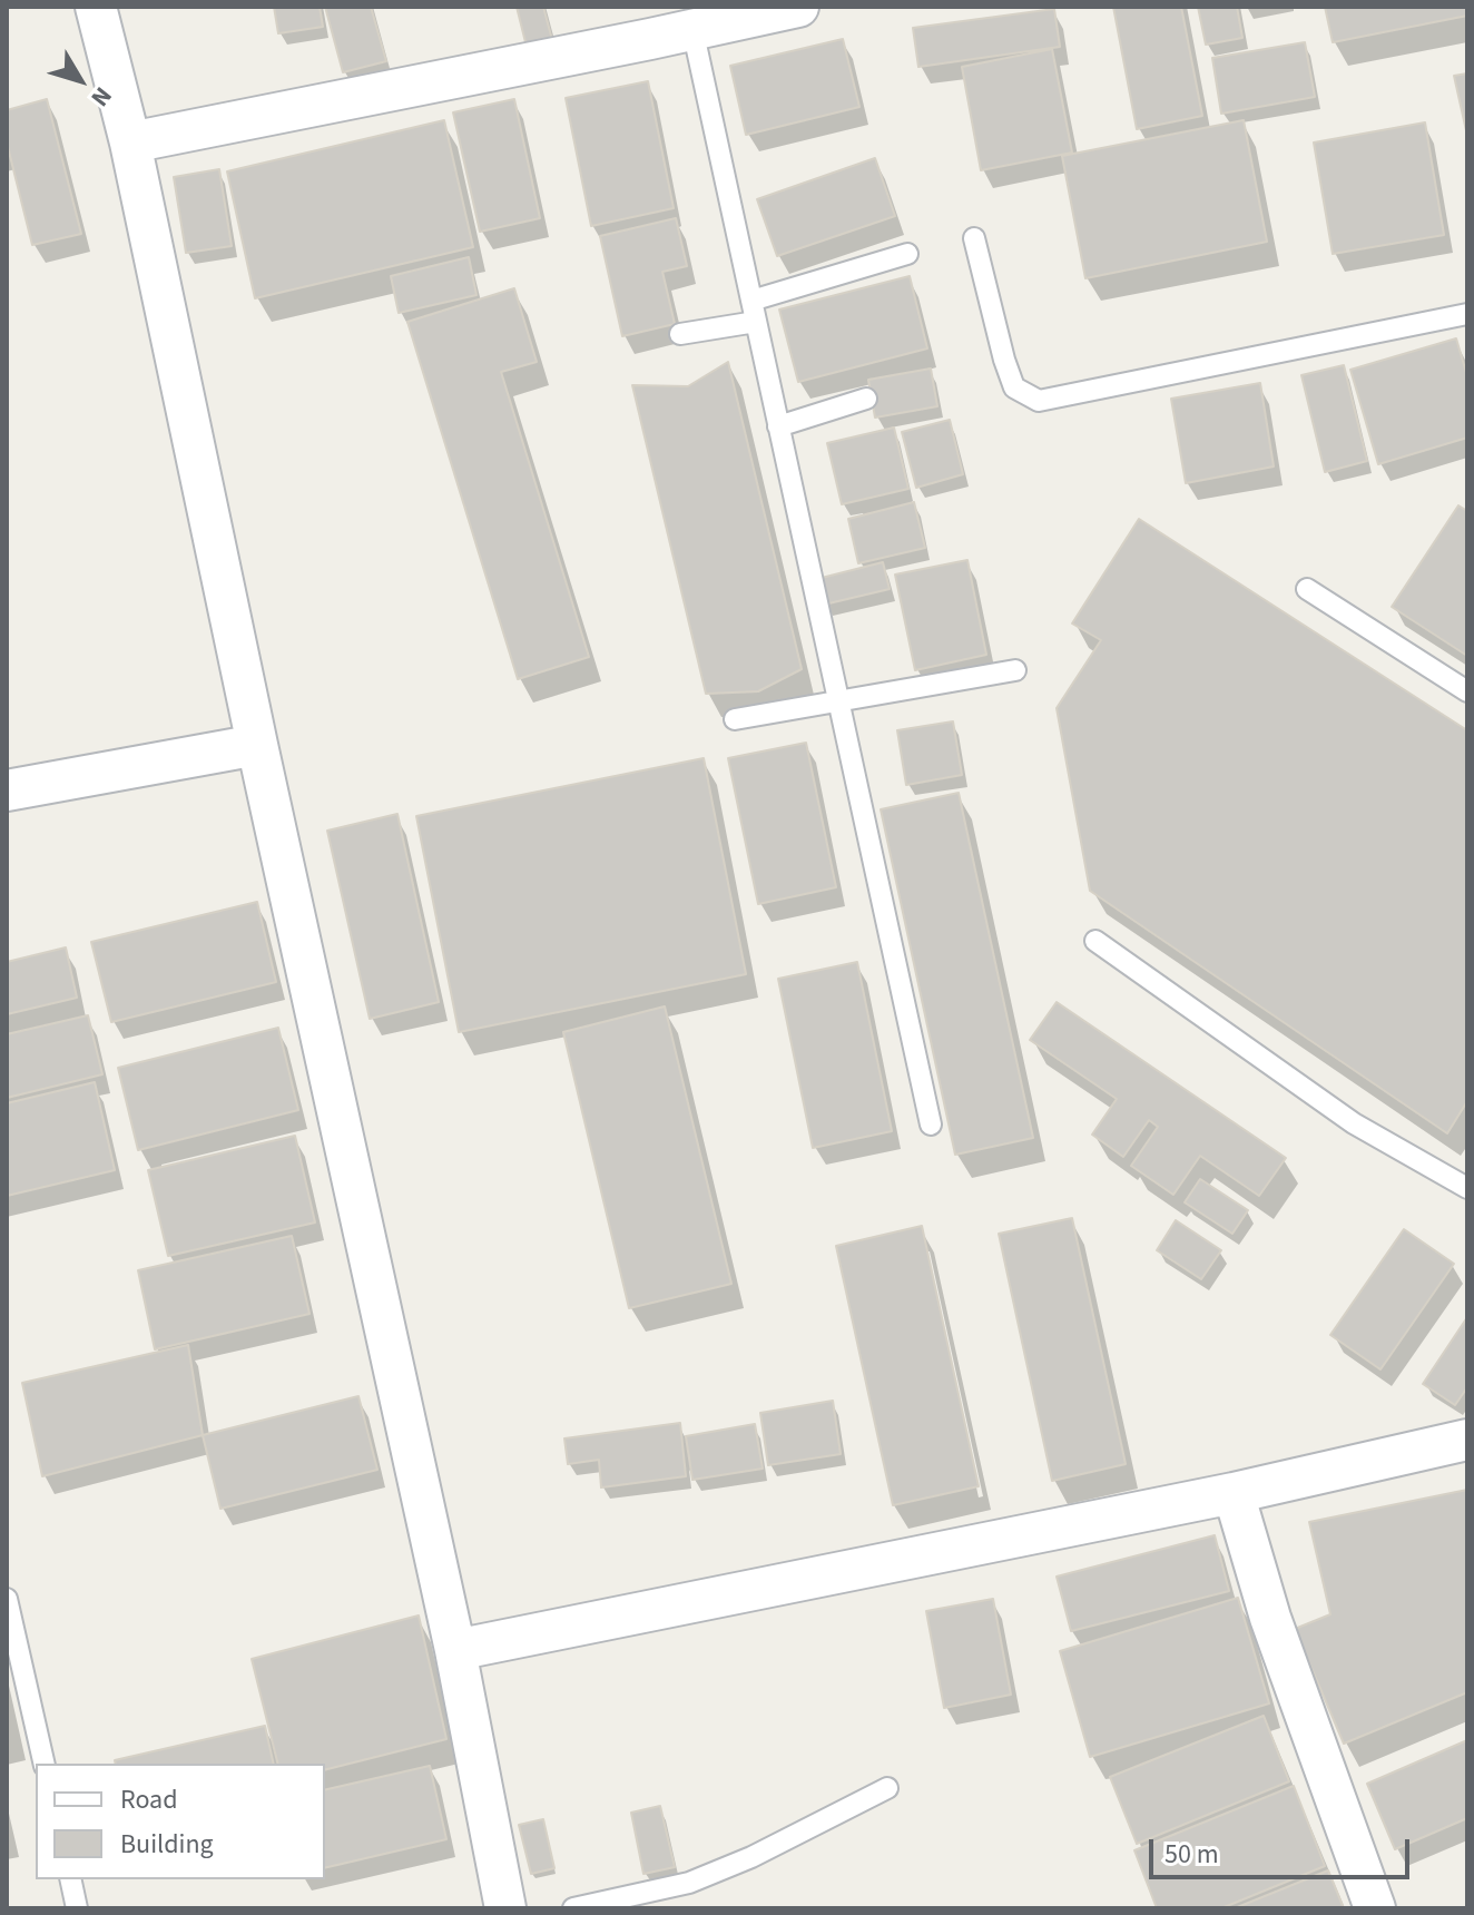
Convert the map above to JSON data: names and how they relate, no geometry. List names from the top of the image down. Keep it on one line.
{"legend":["Road","Building"],"scale_bar":"50 m","north":"bottom right"}
